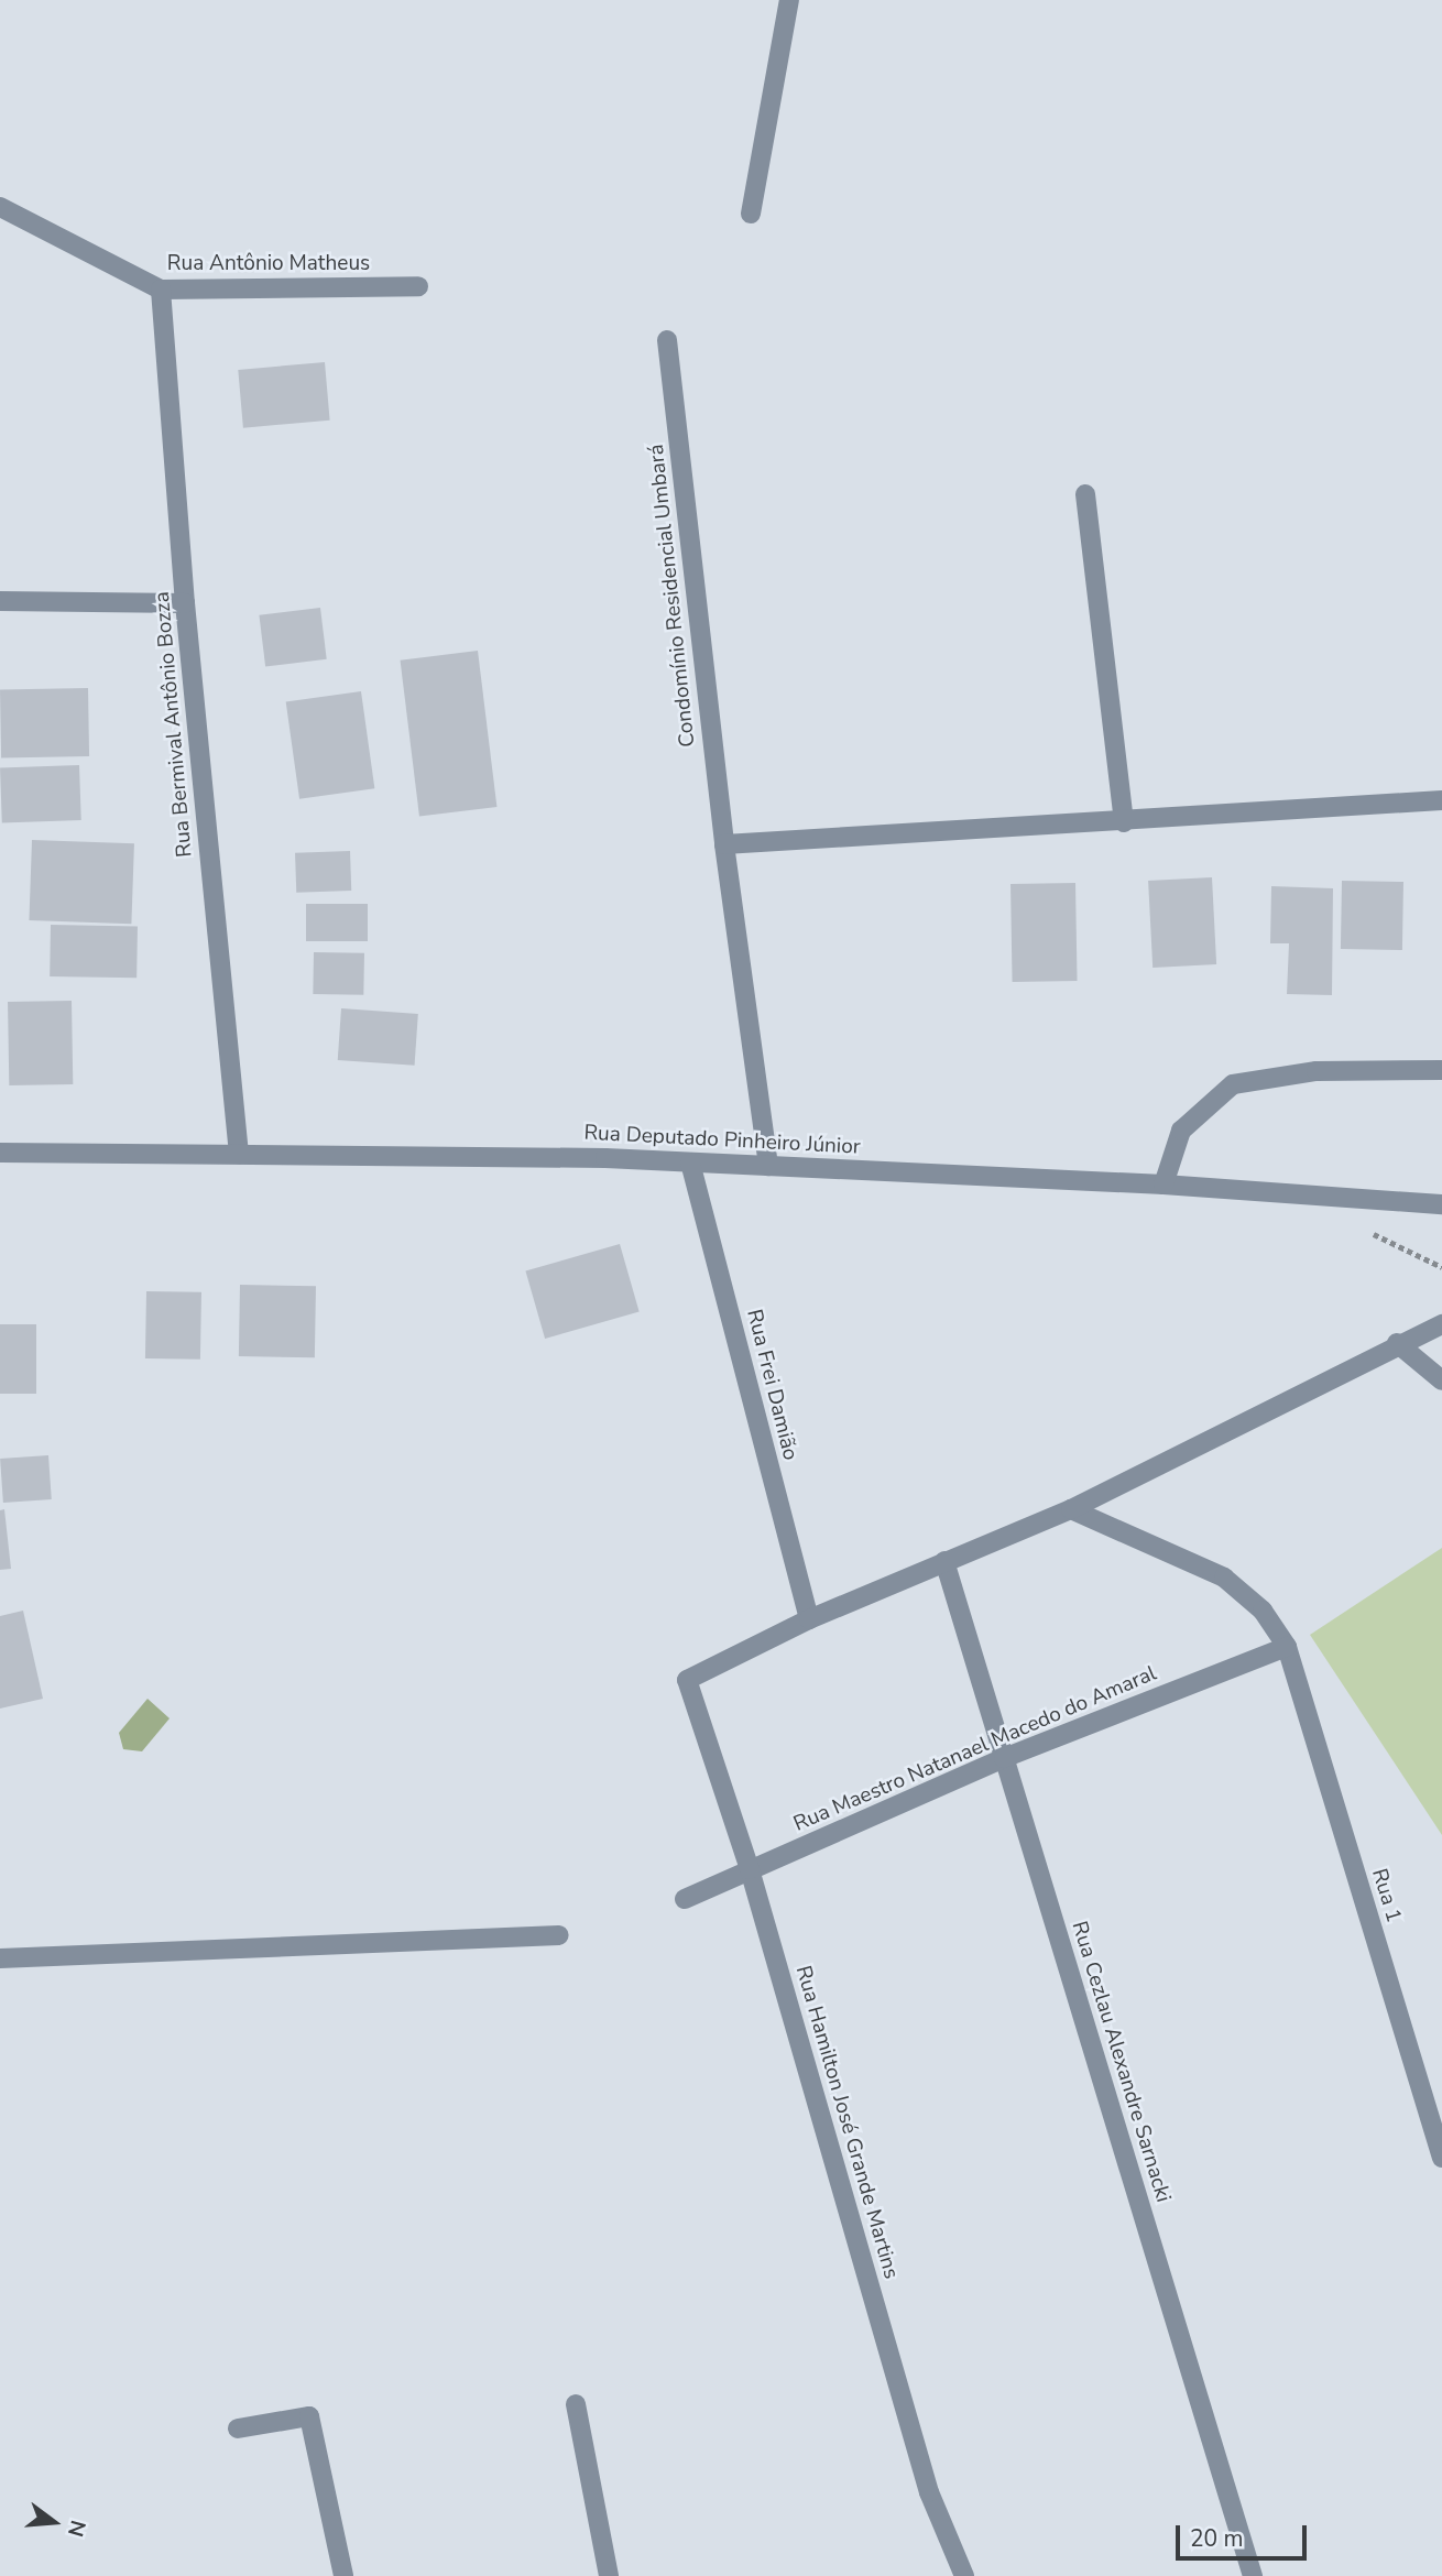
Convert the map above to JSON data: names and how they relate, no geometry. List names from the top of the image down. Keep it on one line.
{"streets":{"street":["Rua Antônio Matheus","Condomínio Residencial Umbará","Rua Bermival Antônio Bozza","Rua Deputado Pinheiro Júnior","Rua Frei Damião","Rua Maestro Natanael Macedo do Amaral","Rua 1","Rua Cezlau Alexandre Sarnacki","Rua Hamilton José Grande Martins"]},"crossings":[["Rua Antônio Matheus","Rua Bermival Antônio Bozza"],["Condomínio Residencial Umbará","Rua Deputado Pinheiro Júnior"],["Rua Bermival Antônio Bozza","Rua Deputado Pinheiro Júnior"],["Rua Deputado Pinheiro Júnior","Rua Frei Damião"],["Rua Frei Damião","Rua Hamilton José Grande Martins"],["Rua Maestro Natanael Macedo do Amaral","Rua 1"],["Rua Maestro Natanael Macedo do Amaral","Rua Cezlau Alexandre Sarnacki"],["Rua Maestro Natanael Macedo do Amaral","Rua Hamilton José Grande Martins"]],"scale_bar":"20 m","north":"right"}
